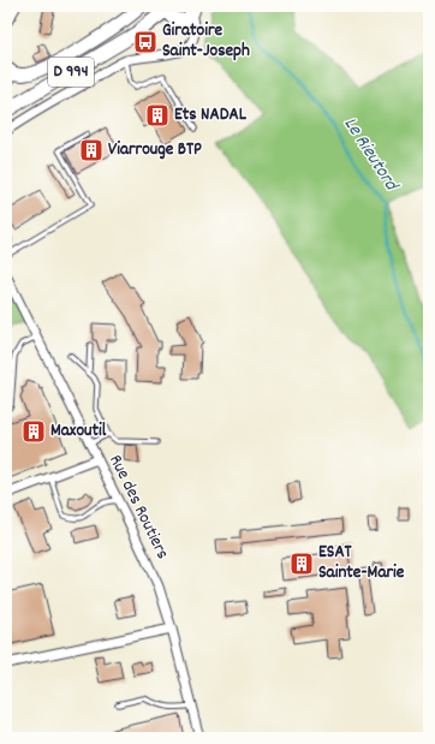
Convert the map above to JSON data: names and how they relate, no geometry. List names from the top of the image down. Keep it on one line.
{"streets":{"main road":["D 994"],"street":["Rue des Routiers"]},"water":["Le Rieutord"],"places":{"bus stop":["Giratoire Saint-Joseph"],"building":["Ets NADAL","Viarrouge BTP","Maxoutil","ESAT Sainte-Marie"]}}
